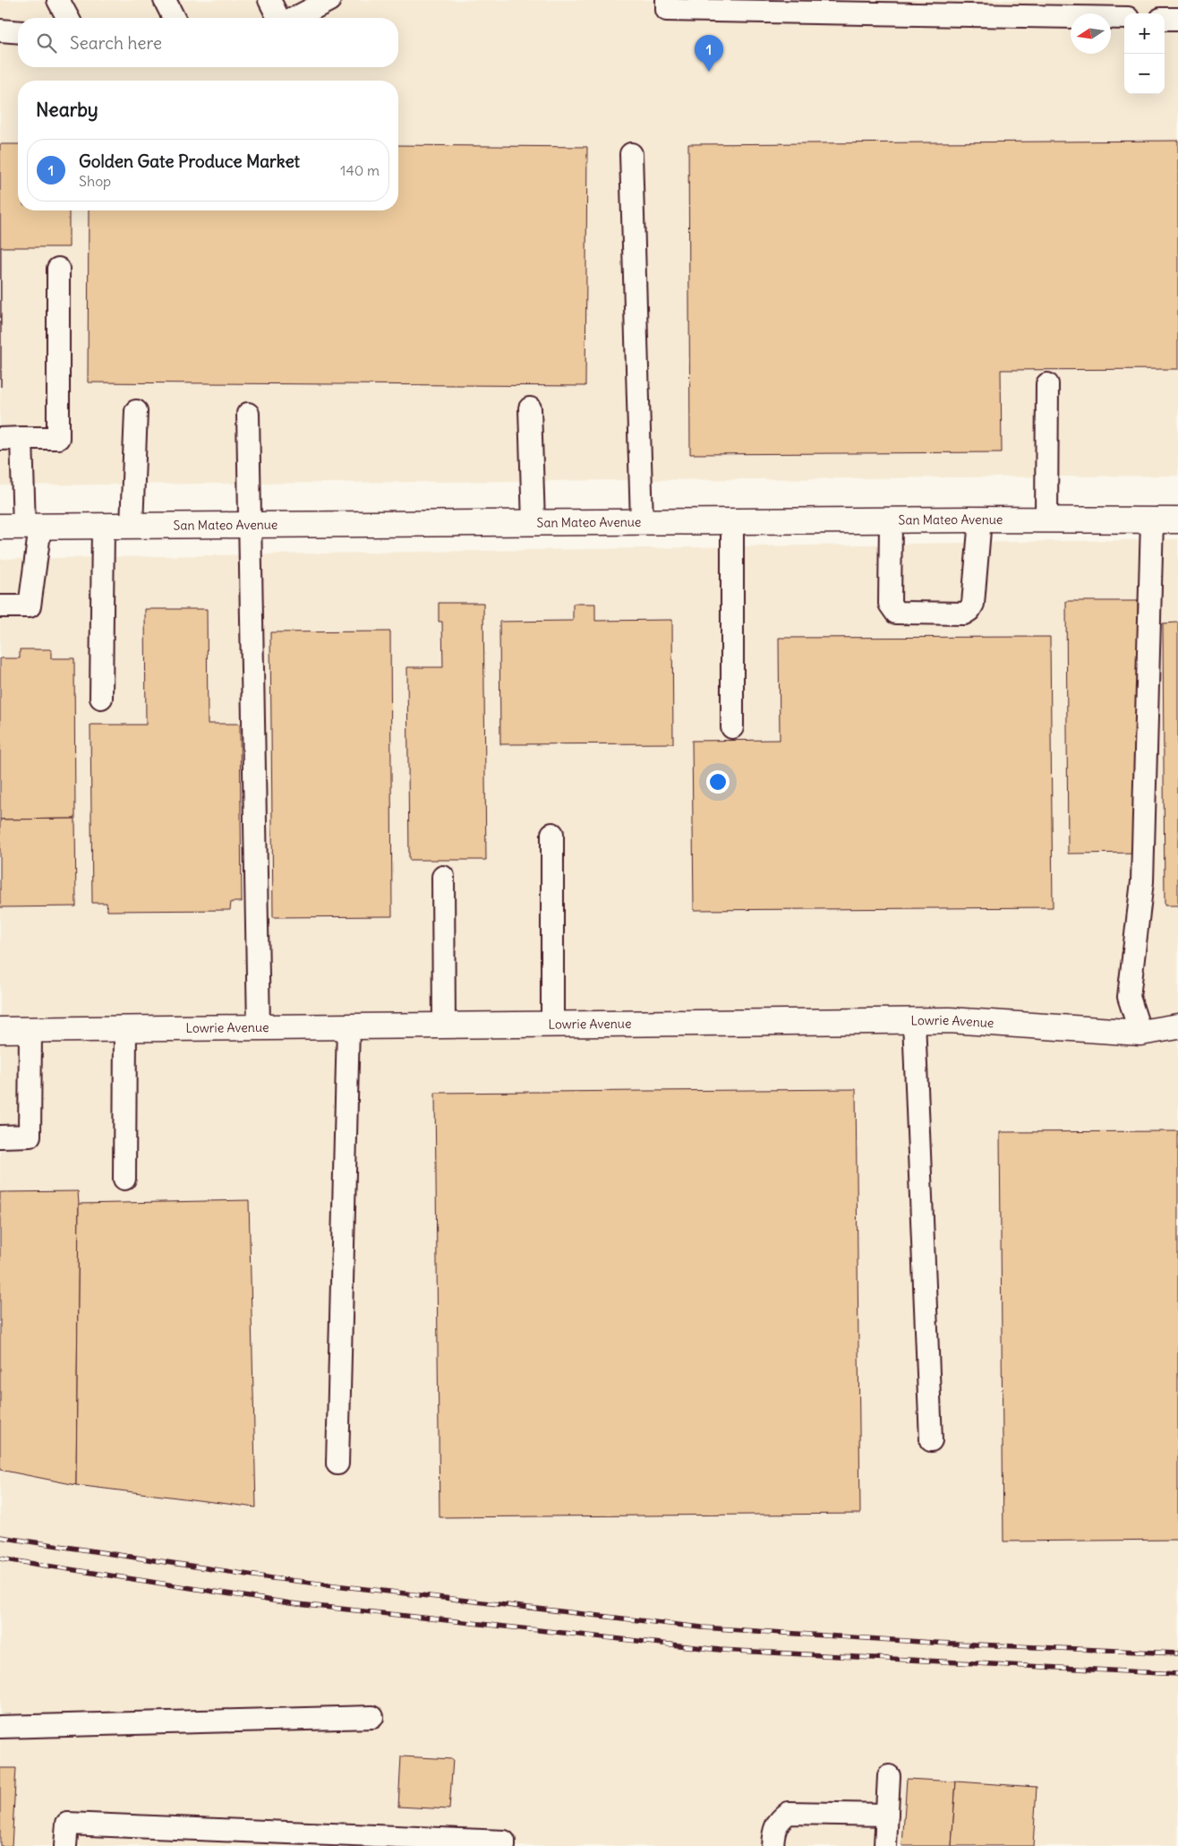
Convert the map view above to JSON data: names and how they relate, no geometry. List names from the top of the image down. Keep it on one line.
{"streets":{"main road":["San Mateo Avenue","Lowrie Avenue"]},"north":"left","page":{"map_buttons":["+","−"],"search":"Search here","pins":"1","heading":"Nearby","list":[{"mark":"1","name":"Golden Gate Produce Market","note":"Shop","value":"140 m"}]}}
